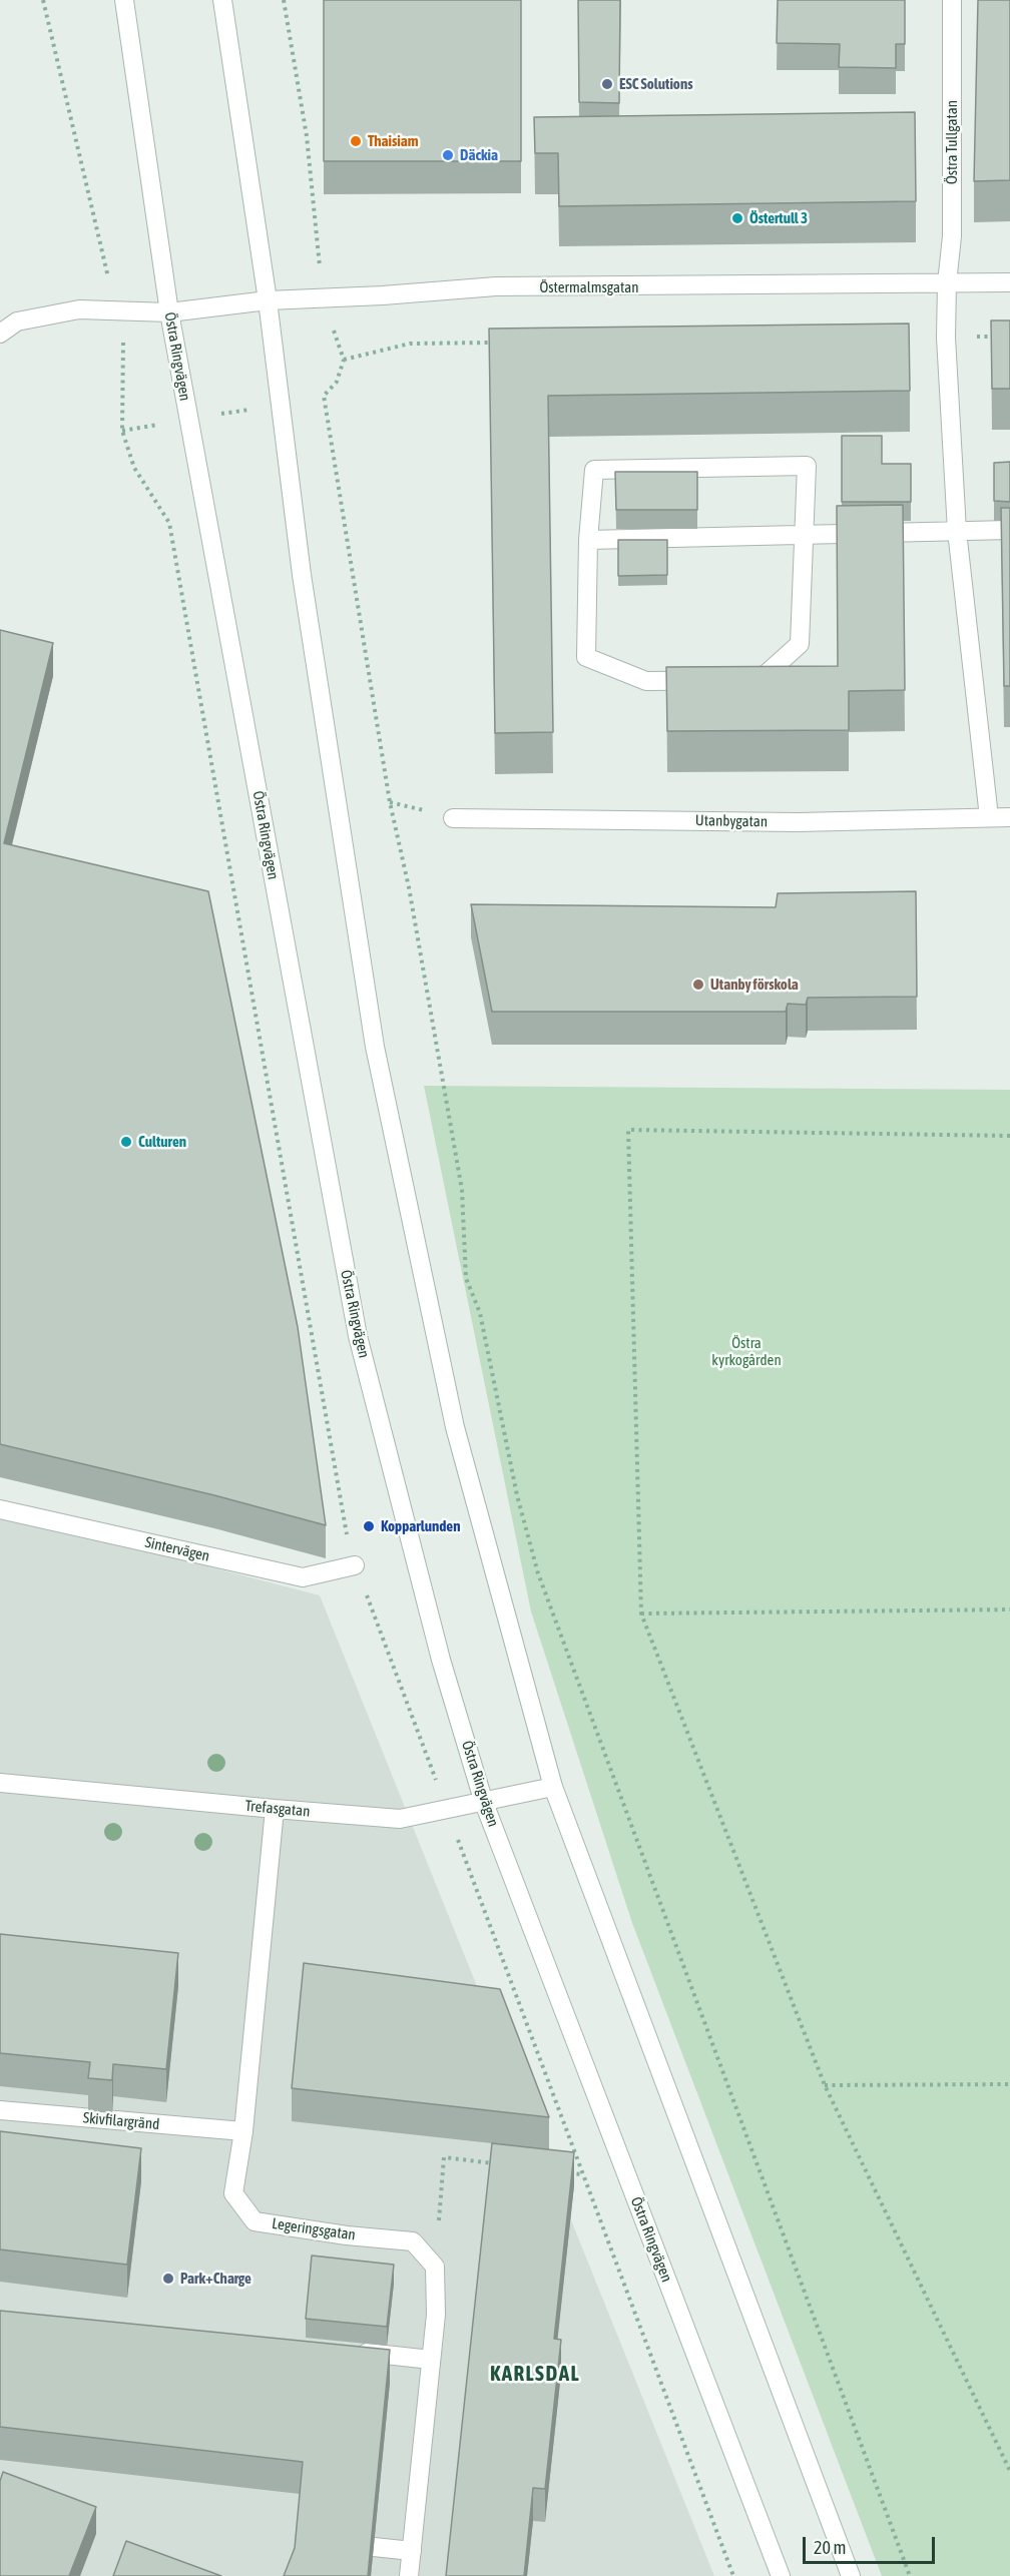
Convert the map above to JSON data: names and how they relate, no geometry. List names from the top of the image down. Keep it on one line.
{"streets":{"main road":["Östra Tullgatan","Östermalmsgatan","Östra Ringvägen","Utanbygatan","Sintervägen","Trefasgatan","Skivfilargränd","Legeringsgatan"]},"crossings":[["Östra Tullgatan","Östermalmsgatan"],["Östra Tullgatan","Utanbygatan"],["Östermalmsgatan","Östra Ringvägen"],["Östra Ringvägen","Trefasgatan"],["Trefasgatan","Legeringsgatan"],["Skivfilargränd","Legeringsgatan"]],"districts":["KARLSDAL"],"parks":["Östra kyrkogården"],"places":["ESC Solutions","Thaisiam","Däckia","Östertull 3","Utanby förskola","Culturen","Kopparlunden","Park+Charge"],"scale_bar":"20 m"}
